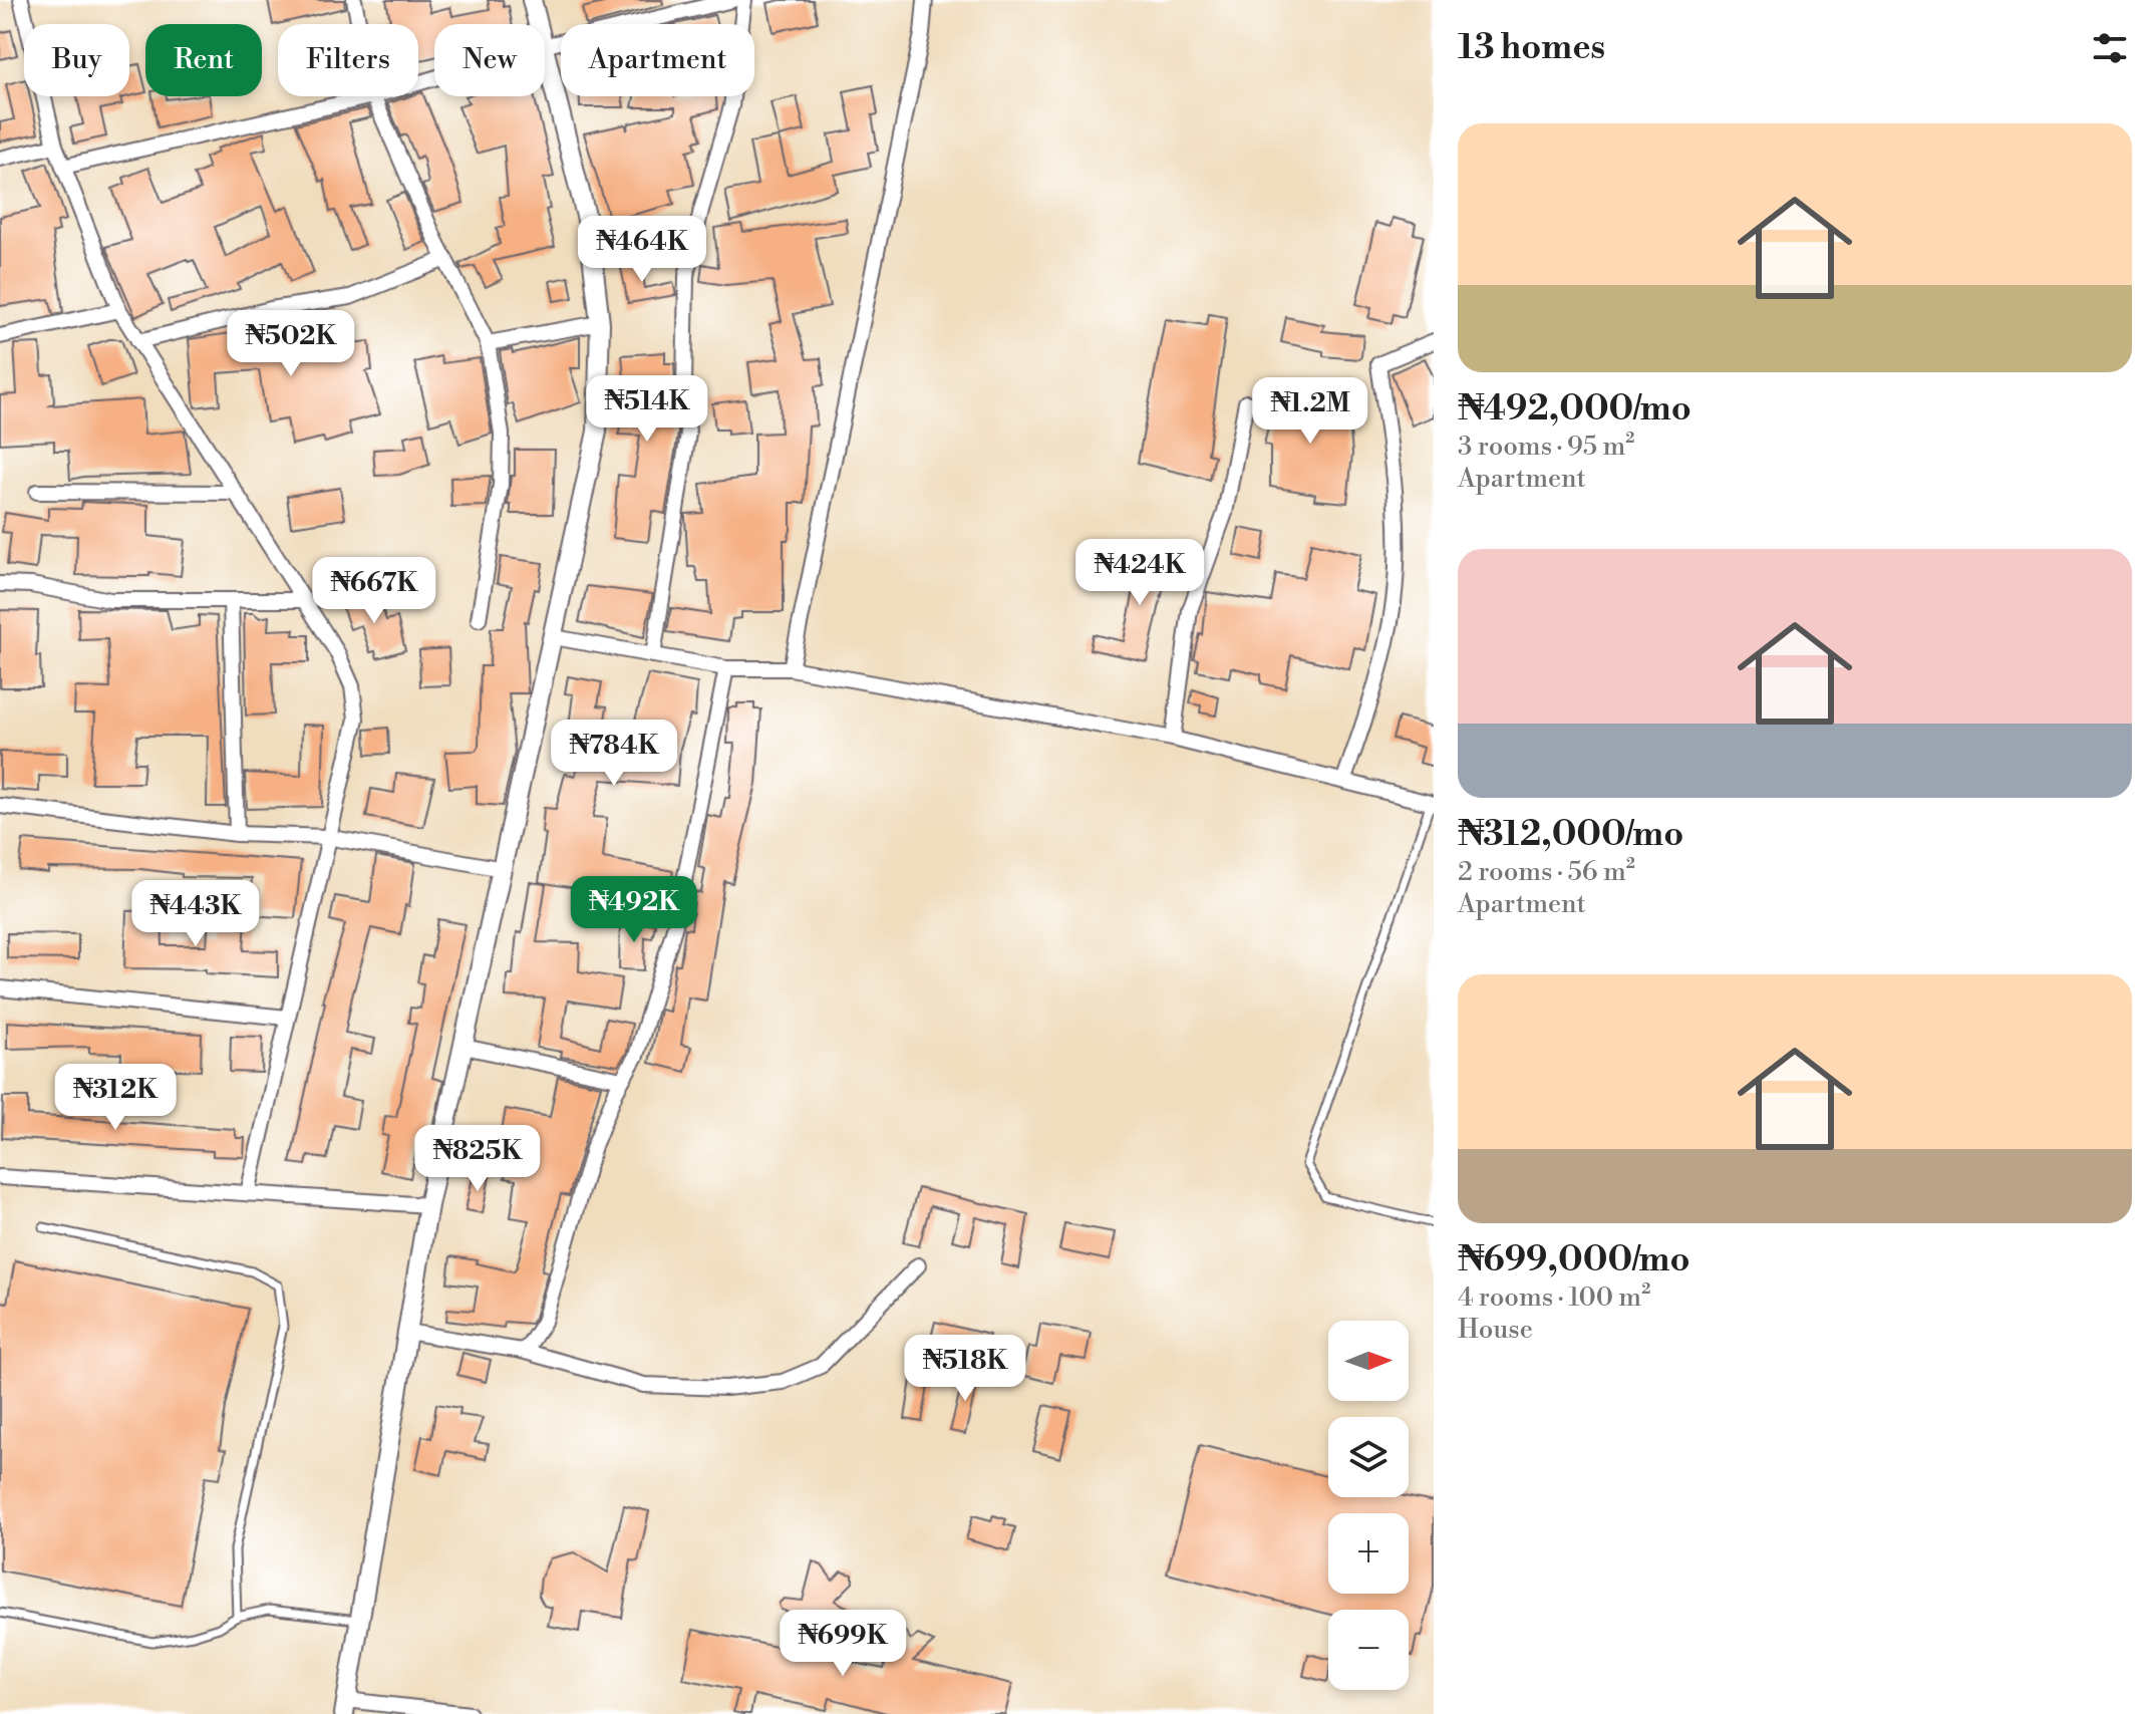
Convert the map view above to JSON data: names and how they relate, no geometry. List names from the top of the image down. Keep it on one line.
{"north":"right","page":{"heading":"13 homes","chip":["Buy","Rent","Filters","New","Apartment"],"list":[{"name":"₦492,000/mo","note":"3 rooms · 95 m² · Apartment"},{"name":"₦312,000/mo","note":"2 rooms · 56 m² · Apartment"},{"name":"₦699,000/mo","note":"4 rooms · 100 m² · House"}],"price":["₦464K","₦502K","₦514K","₦1.2M","₦424K","₦667K","₦784K","₦492K","₦443K","₦312K","₦825K","₦518K","₦699K"],"map_buttons":["+","−"]}}
